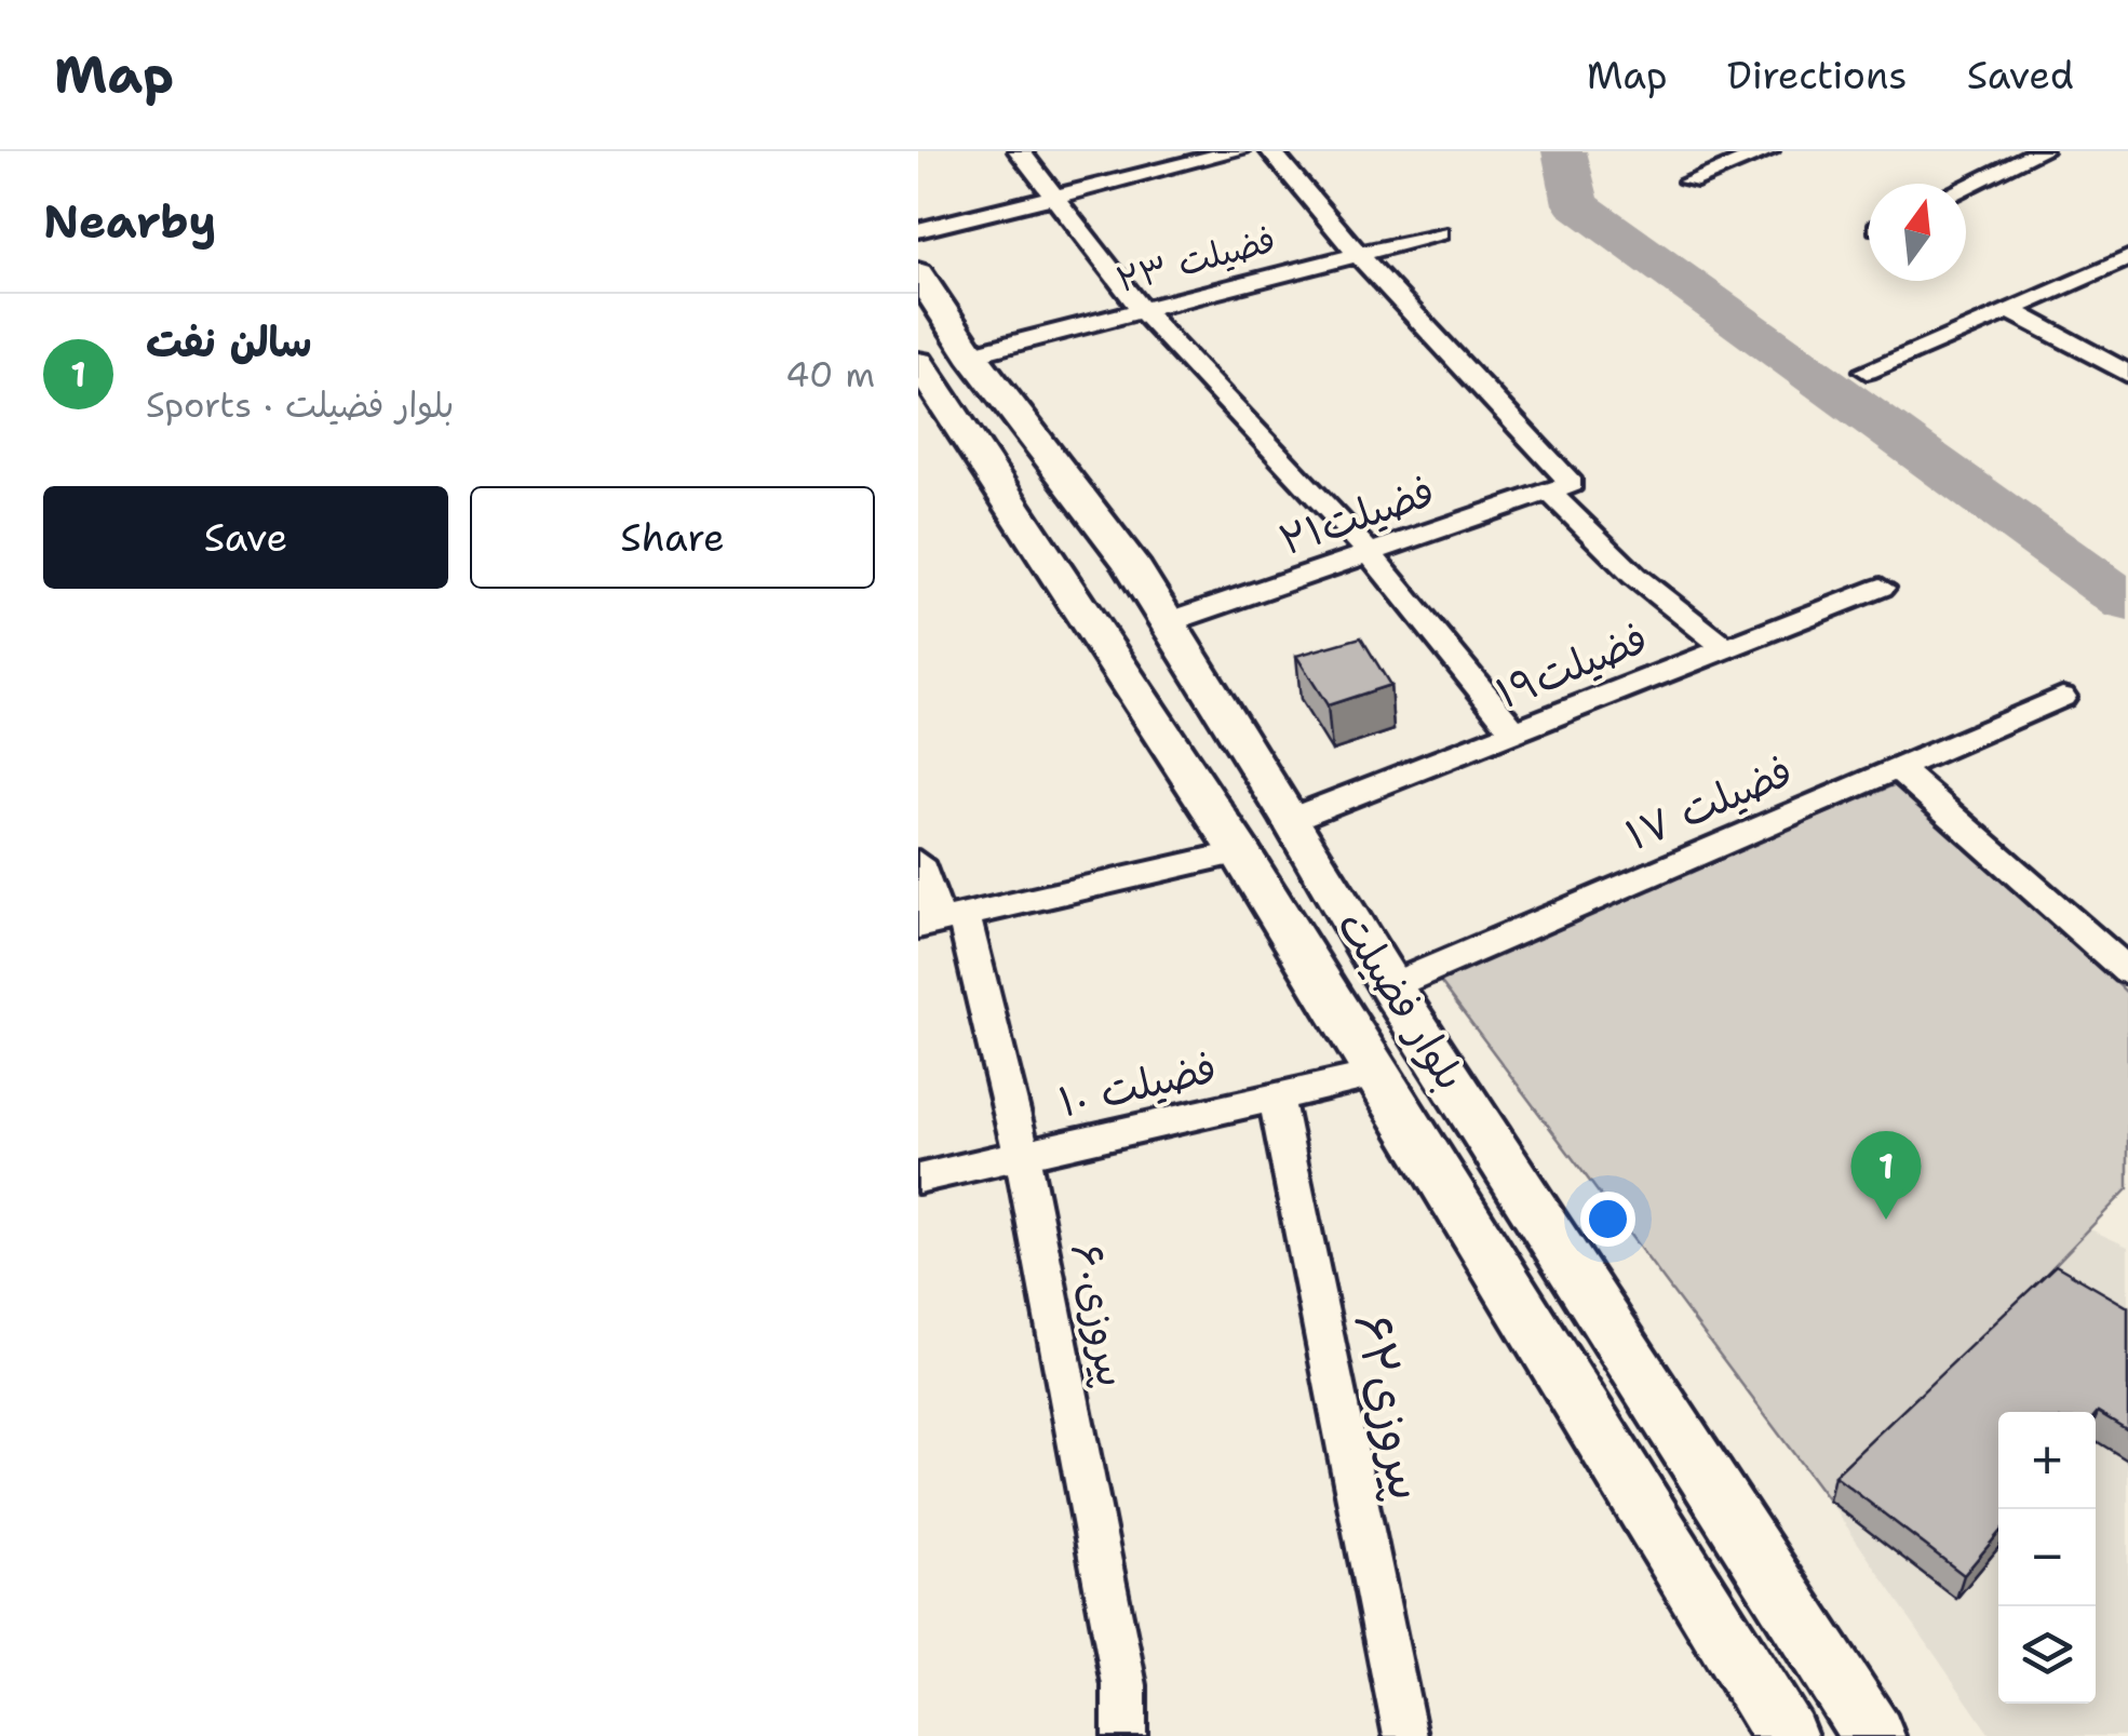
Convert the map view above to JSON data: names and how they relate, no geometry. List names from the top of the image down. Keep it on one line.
{"streets":{"main road":["بلوار فضیلت"],"street":["فضیلت ۲۳","فضیلت۲۱","فضیلت۱۹","فضیلت ۱۷","فضیلت ۱۰","پیروزی۶۰","پیروزی۶۲"]},"crossings":[["فضیلت ۲۳","بلوار فضیلت"],["فضیلت۲۱","بلوار فضیلت"],["فضیلت۱۹","بلوار فضیلت"],["فضیلت ۱۷","بلوار فضیلت"],["بلوار فضیلت","فضیلت ۱۰"],["فضیلت ۱۰","پیروزی۶۰"],["فضیلت ۱۰","پیروزی۶۲"]],"north":"top","page":{"header":"Map","nav":["Map","Directions","Saved"],"heading":"Nearby","list":[{"mark":"1","name":"سالن نفت","note":"Sports · بلوار فضیلت","value":"40 m"}],"buttons":["Save","Share"],"pins":"1","map_buttons":["+","−"]}}
